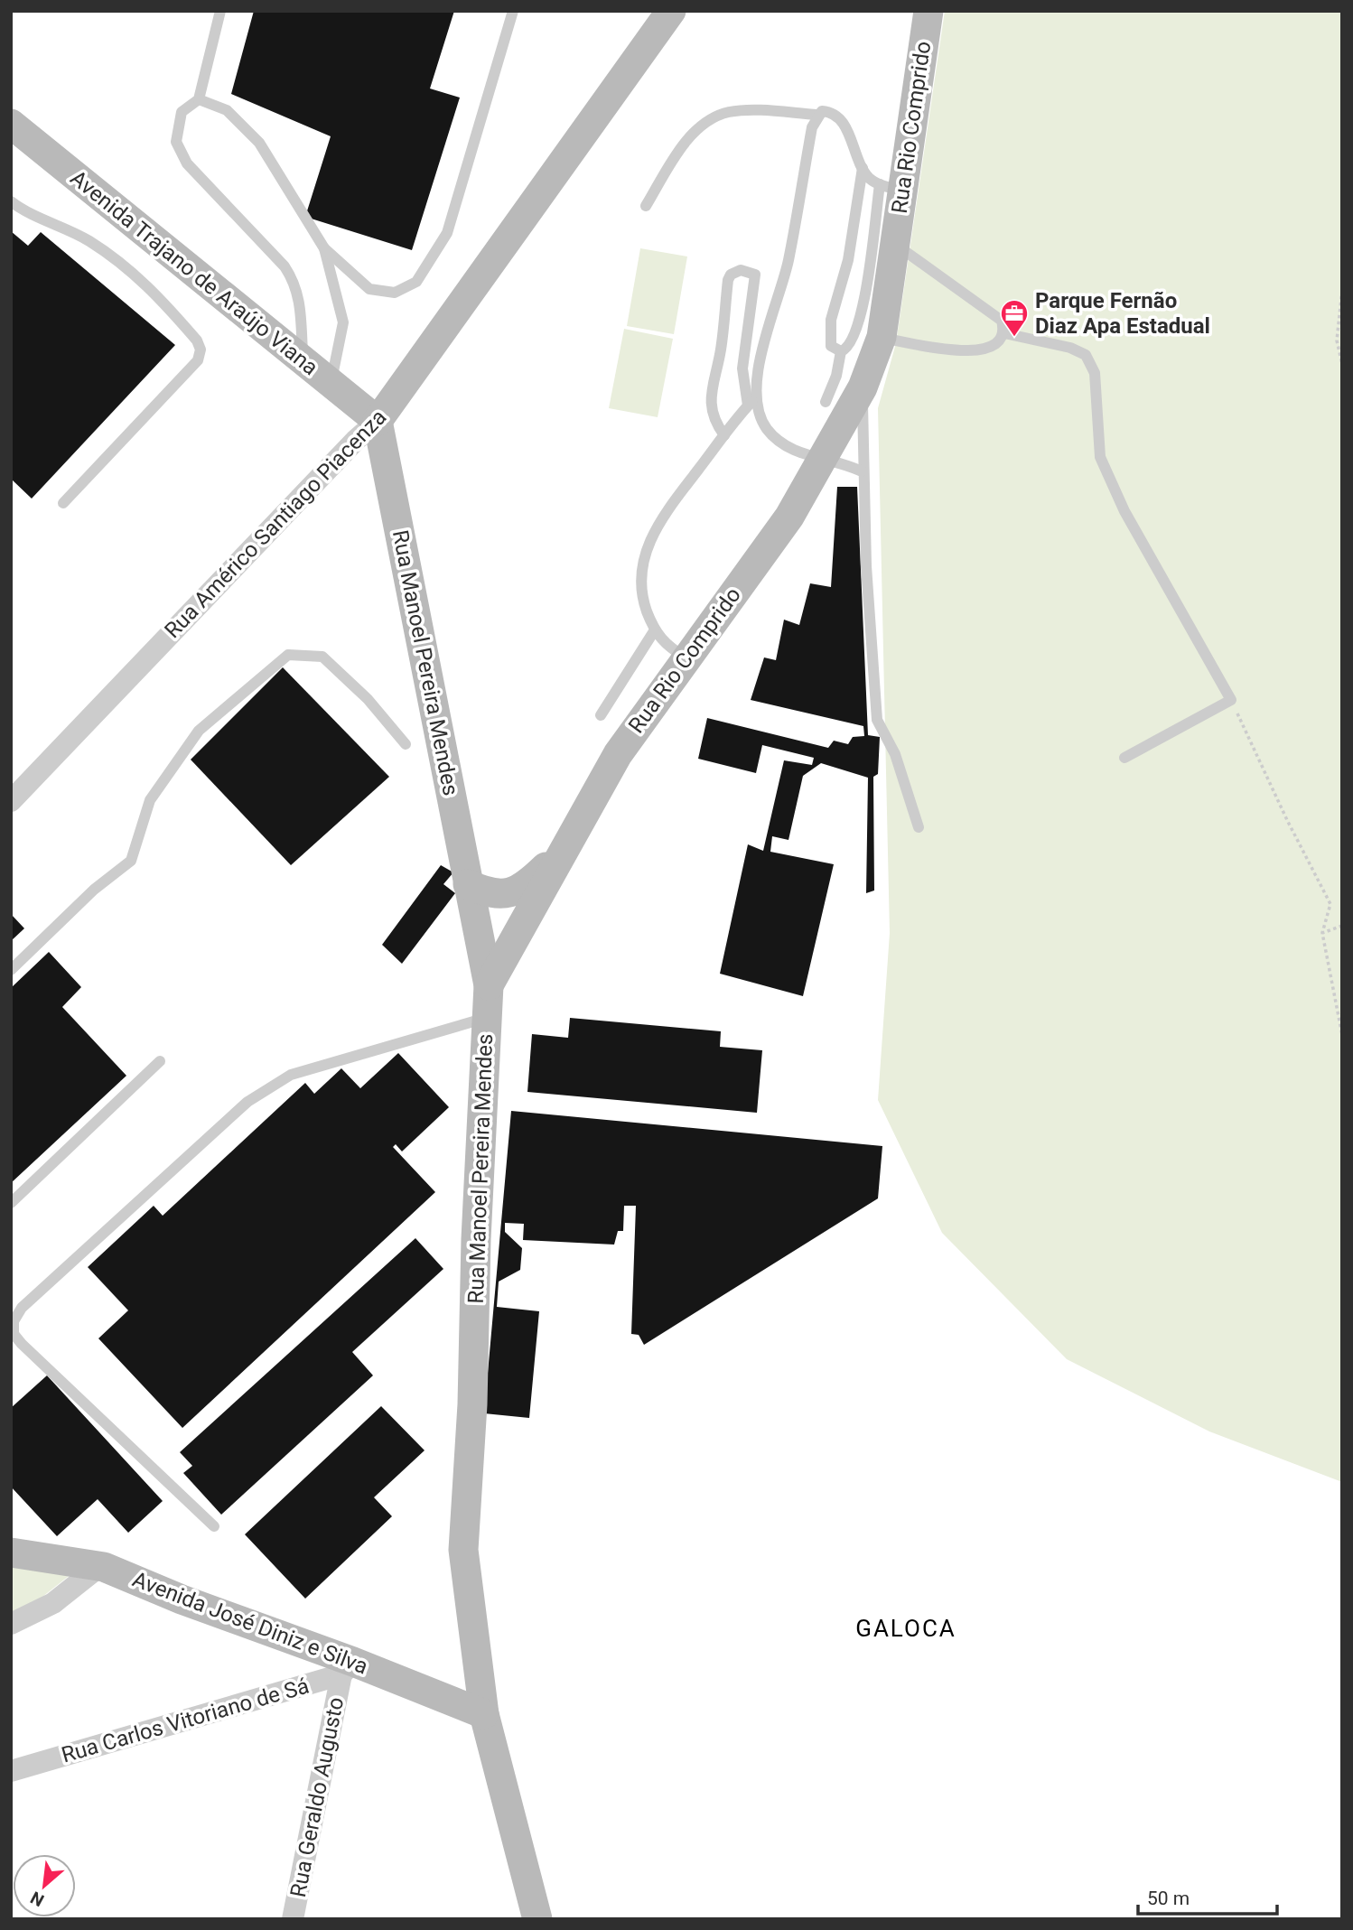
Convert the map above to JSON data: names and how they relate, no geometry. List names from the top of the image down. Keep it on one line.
{"streets":{"street":["Rua Rio Comprido","Avenida Trajano de Araújo Viana","Rua Américo Santiago Piacenza","Rua Manoel Pereira Mendes","Avenida José Diniz e Silva","Rua Carlos Vitoriano de Sá","Rua Geraldo Augusto"]},"crossings":[["Rua Rio Comprido","Rua Manoel Pereira Mendes"],["Avenida Trajano de Araújo Viana","Rua Américo Santiago Piacenza"],["Avenida Trajano de Araújo Viana","Rua Manoel Pereira Mendes"],["Rua Américo Santiago Piacenza","Rua Manoel Pereira Mendes"],["Rua Manoel Pereira Mendes","Avenida José Diniz e Silva"],["Avenida José Diniz e Silva","Rua Carlos Vitoriano de Sá"],["Avenida José Diniz e Silva","Rua Geraldo Augusto"],["Rua Carlos Vitoriano de Sá","Rua Geraldo Augusto"]],"districts":["GALOCA"],"places":{"office":["Parque Fernão Diaz Apa Estadual"]},"scale_bar":"50 m","north":"bottom left"}
